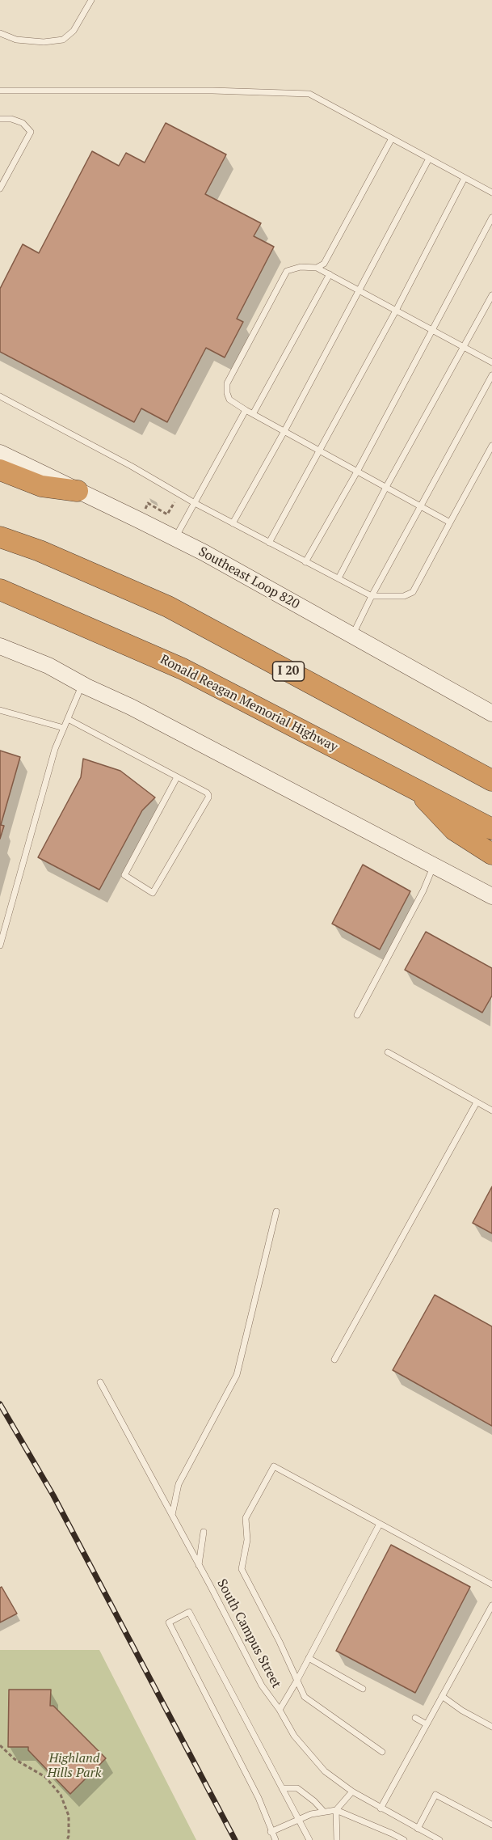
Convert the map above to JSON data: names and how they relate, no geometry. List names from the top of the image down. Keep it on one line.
{"streets":{"highway":["I 20","Ronald Reagan Memorial Highway"],"main road":["Southeast Loop 820"],"lane":["South Campus Street"]},"parks":["Highland Hills Park"]}
